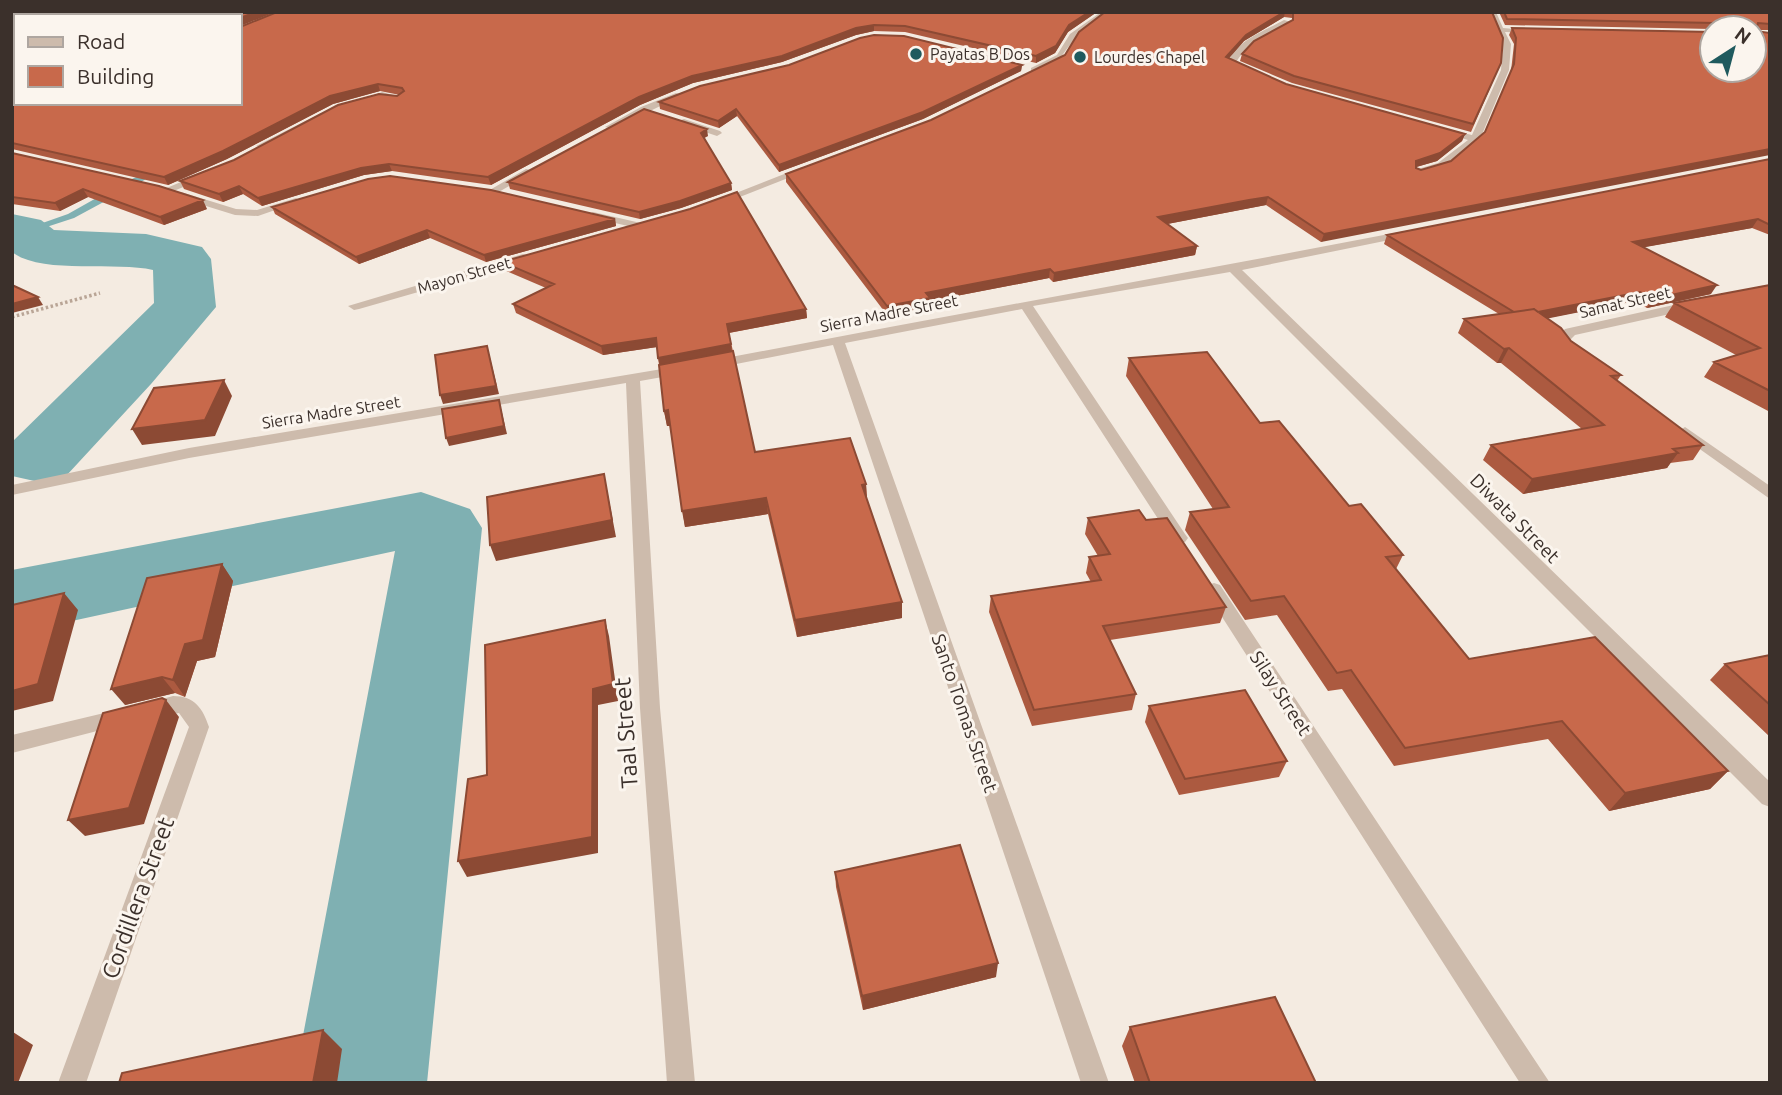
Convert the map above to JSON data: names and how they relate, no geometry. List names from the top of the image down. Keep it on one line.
{"streets":{"street":["Mayon Street","Samat Street","Sierra Madre Street","Diwata Street","Silay Street","Santo Tomas Street","Taal Street","Cordillera Street"]},"crossings":[["Sierra Madre Street","Diwata Street"],["Sierra Madre Street","Silay Street"],["Sierra Madre Street","Santo Tomas Street"],["Sierra Madre Street","Taal Street"]],"places":["Payatas B Dos","Lourdes Chapel"],"legend":["Road","Building"],"north":"top right"}
